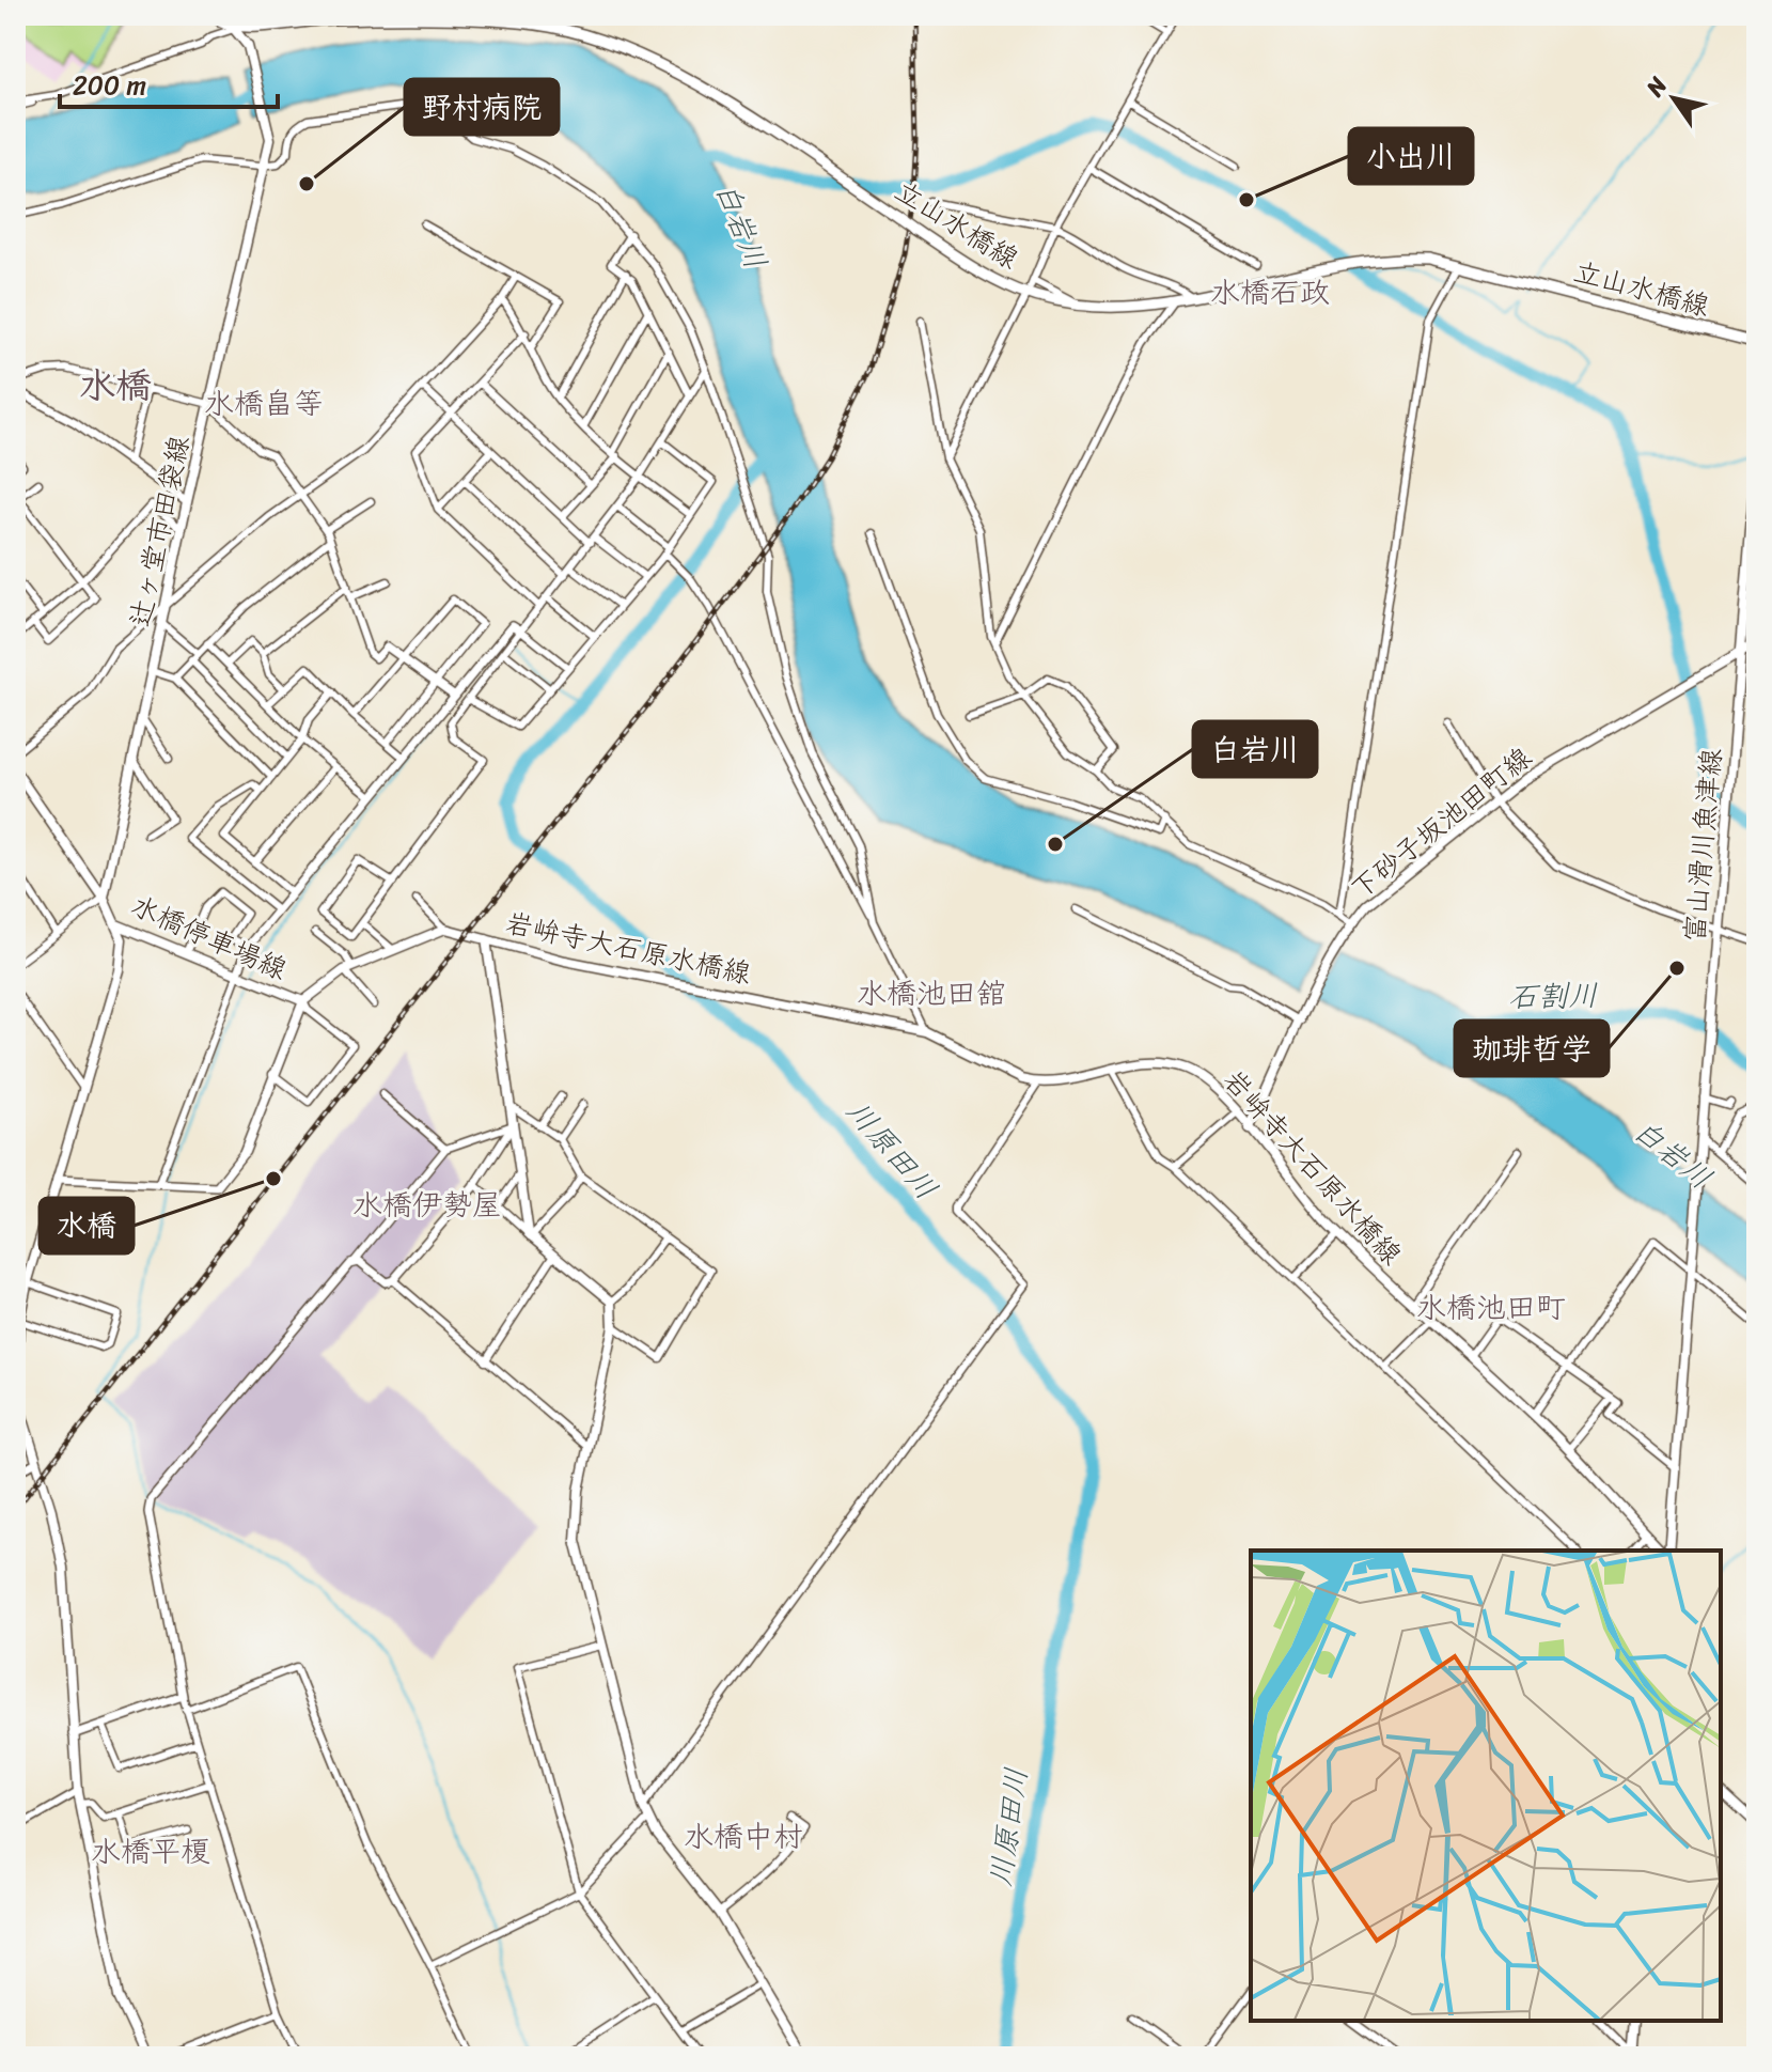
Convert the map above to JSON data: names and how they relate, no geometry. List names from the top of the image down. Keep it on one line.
{"streets":{"main road":["立山水橋線","辻ヶ堂市田袋線","下砂子坂池田町線","富山滑川魚津線","水橋停車場線","岩峅寺大石原水橋線"]},"crossings":[["立山水橋線","辻ヶ堂市田袋線"],["辻ヶ堂市田袋線","水橋停車場線"],["下砂子坂池田町線","富山滑川魚津線"],["下砂子坂池田町線","岩峅寺大石原水橋線"]],"districts":["水橋石政","水橋","水橋畠等","水橋池田舘","水橋伊勢屋","水橋池田町","水橋中村","水橋平榎"],"water":["白岩川","石割川","川原田川"],"places":["野村病院","小出川","白岩川","珈琲哲学","水橋"],"scale_bar":"200 m","north":"top left"}
